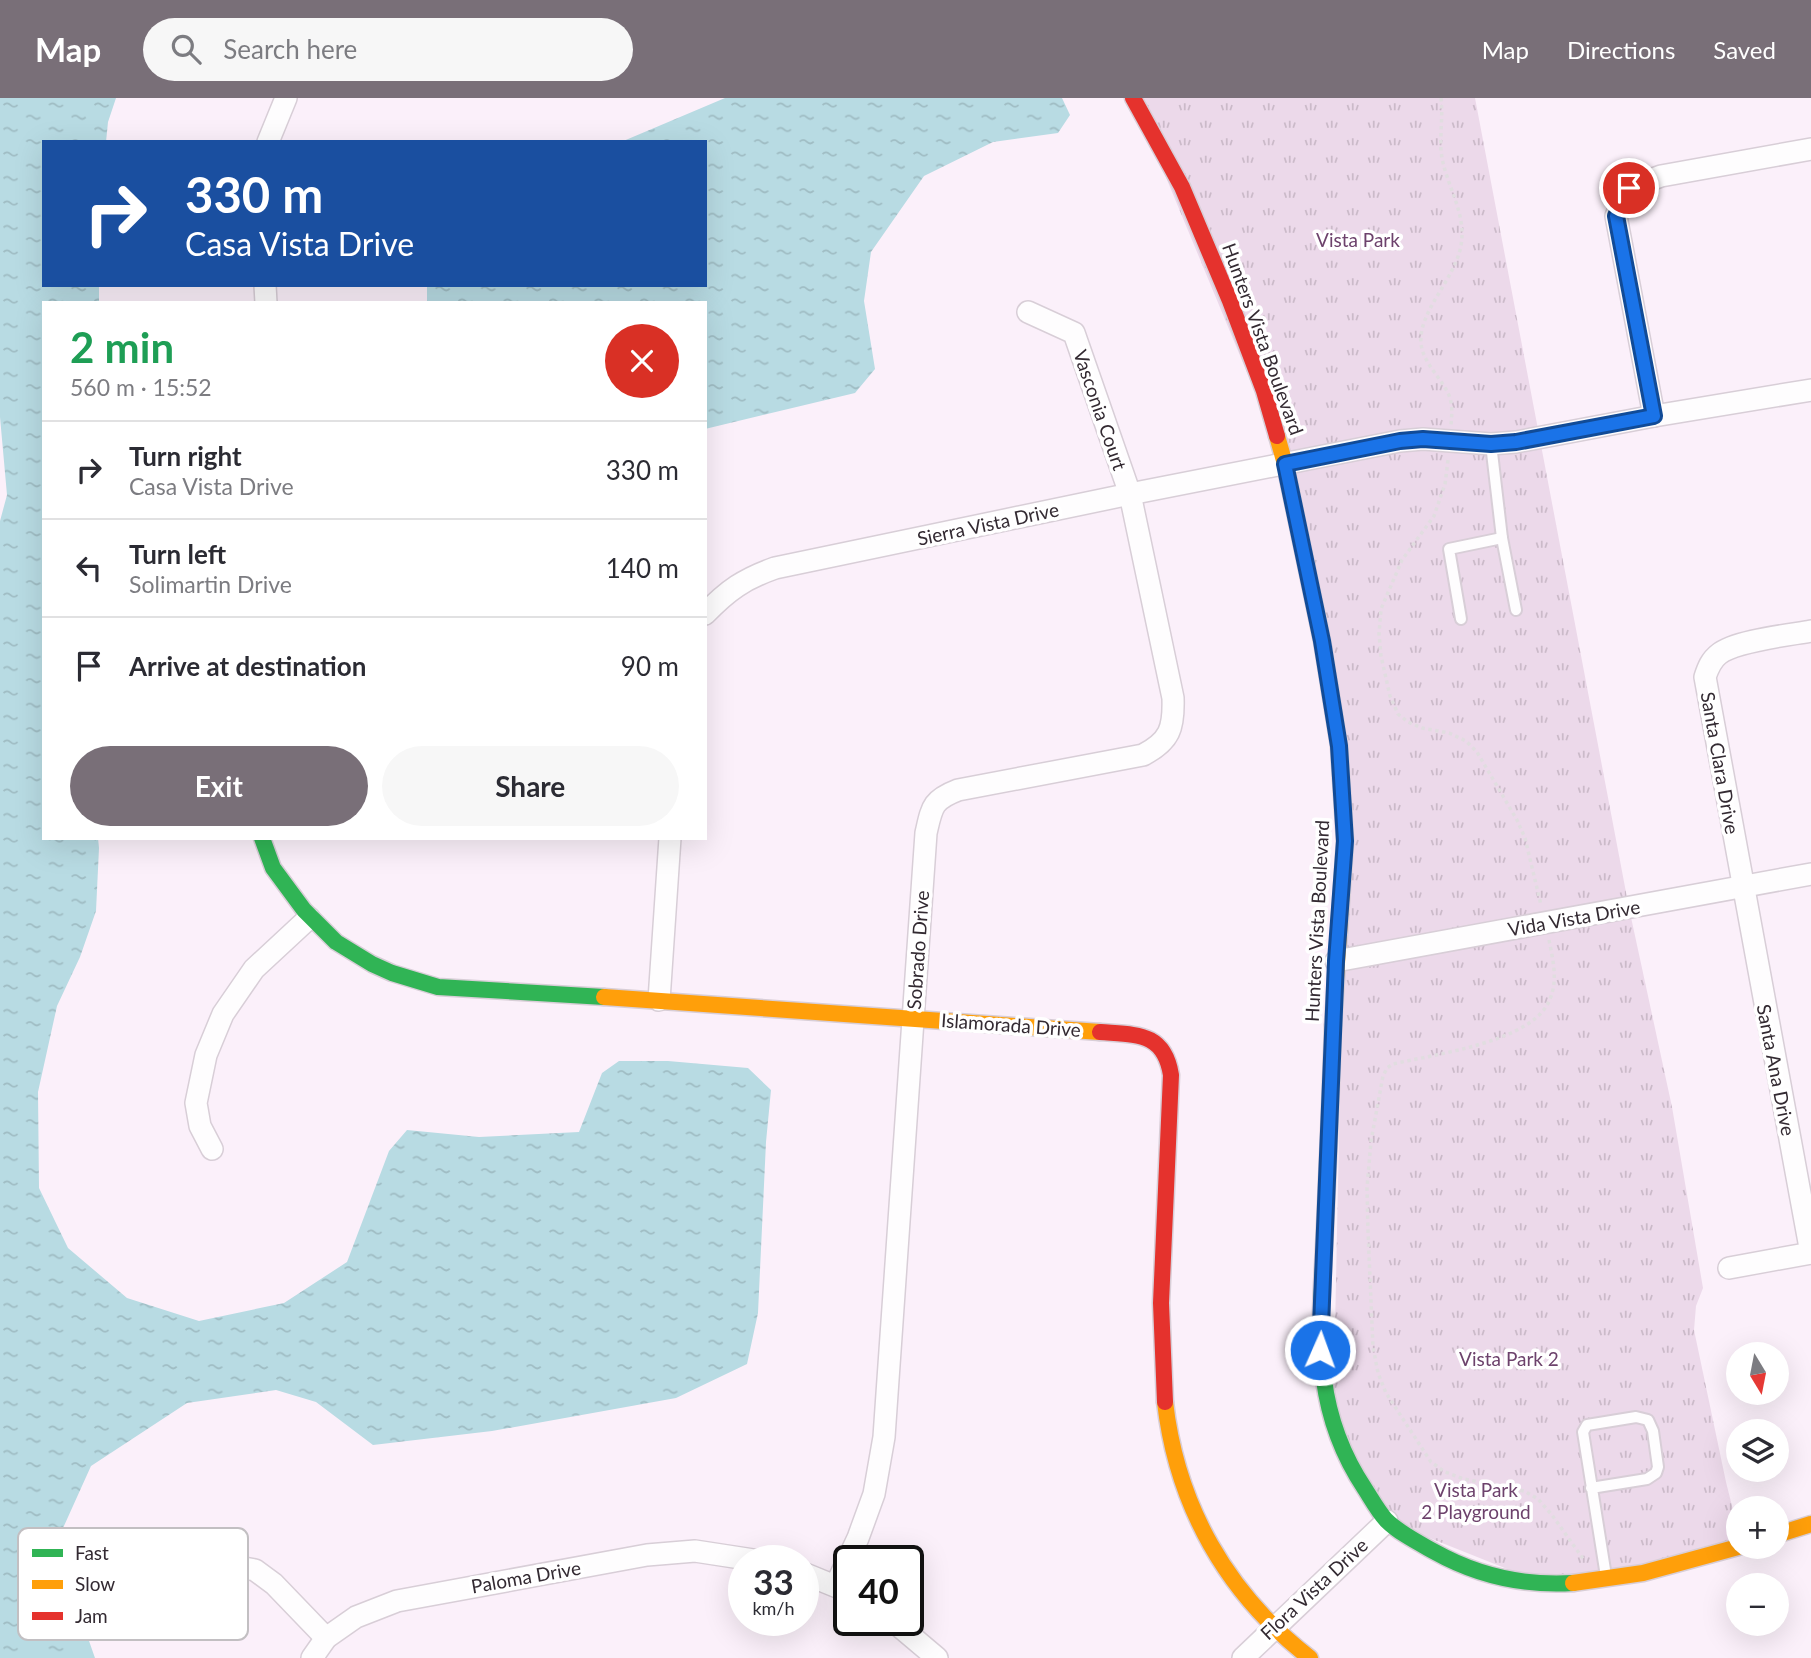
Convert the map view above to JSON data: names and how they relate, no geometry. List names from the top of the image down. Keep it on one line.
{"streets":{"street":["Hunters Vista Boulevard","Vasconia Court","Sierra Vista Drive","Santa Clara Drive","Vida Vista Drive","Sobrado Drive","Islamorada Drive","Santa Ana Drive","Paloma Drive","Flora Vista Drive"]},"crossings":[["Hunters Vista Boulevard","Sierra Vista Drive"],["Hunters Vista Boulevard","Vida Vista Drive"],["Hunters Vista Boulevard","Flora Vista Drive"],["Vasconia Court","Sierra Vista Drive"],["Vasconia Court","Sobrado Drive"],["Sierra Vista Drive","Sobrado Drive"],["Santa Clara Drive","Vida Vista Drive"],["Santa Clara Drive","Santa Ana Drive"],["Vida Vista Drive","Santa Ana Drive"],["Sobrado Drive","Islamorada Drive"],["Islamorada Drive","Flora Vista Drive"]],"parks":["Vista Park","Vista Park 2","Vista Park 2 Playground"],"legend":["Fast","Slow","Jam"],"north":"bottom","page":{"header":"Map","search":"Search here","nav":["Map","Directions","Saved"],"turn":["330 m","Casa Vista Drive"],"heading":["2 min","560 m · 15:52"],"list":[{"name":"Turn right","note":"Casa Vista Drive","value":"330 m"},{"name":"Turn left","note":"Solimartin Drive","value":"140 m"},{"name":"Arrive at destination","value":"90 m"}],"buttons":["Exit","Share"],"map_buttons":["+","−"],"speed":"33 km/h","limit":"40"}}
